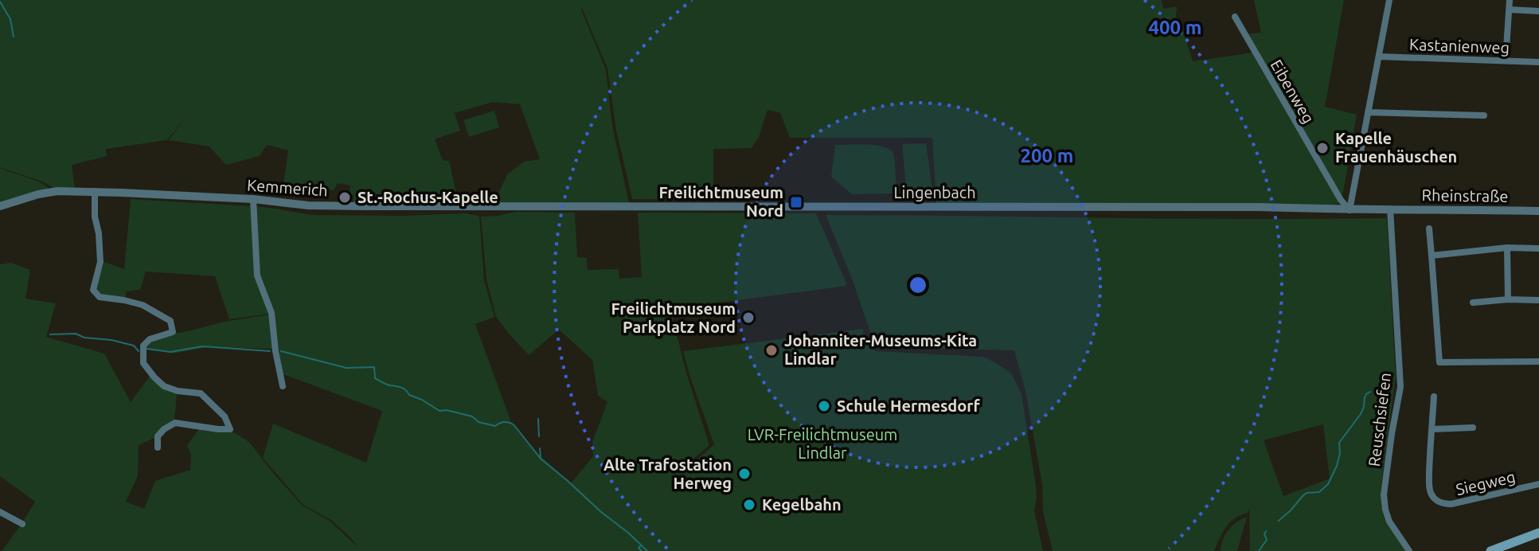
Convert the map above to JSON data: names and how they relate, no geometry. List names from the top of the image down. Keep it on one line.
{"streets":{"street":["Kastanienweg","Eibenweg","Kemmerich","Lingenbach","Rheinstraße","Reuschsiefen","Siegweg"]},"crossings":[["Eibenweg","Lingenbach"],["Kemmerich","Lingenbach"],["Lingenbach","Rheinstraße"],["Lingenbach","Reuschsiefen"],["Rheinstraße","Reuschsiefen"]],"parks":["LVR-Freilichtmuseum Lindlar"],"places":{"other":["Kapelle Frauenhäuschen","St.-Rochus-Kapelle","Freilichtmuseum Parkplatz Nord","Johanniter-Museums-Kita Lindlar","Schule Hermesdorf","Alte Trafostation Herweg","Kegelbahn"],"transit":["Freilichtmuseum Nord"]},"rings":["400 m","200 m"]}
